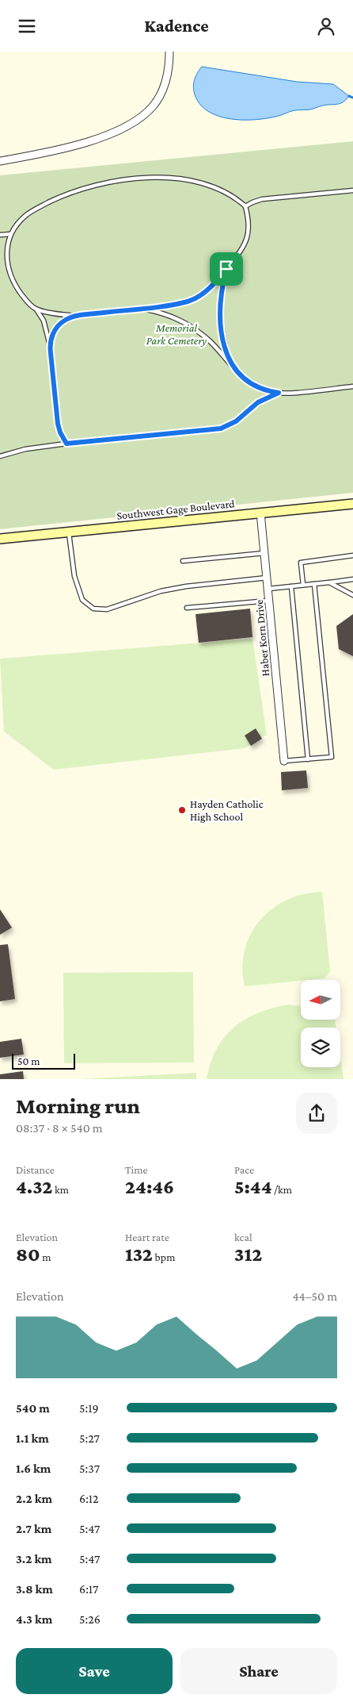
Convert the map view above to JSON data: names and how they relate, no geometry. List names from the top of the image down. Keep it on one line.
{"streets":{"main road":["Southwest Gage Boulevard"],"street":["Haber Korn Drive"]},"crossings":[["Southwest Gage Boulevard","Haber Korn Drive"]],"parks":["Memorial Park Cemetery"],"places":["Hayden Catholic High School"],"scale_bar":"50 m","north":"left","page":{"header":"Kadence","scale":"50 m","heading":["Morning run","08:37 · 8 × 540 m"],"stats":[["Distance","4.32 km"],["Time","24:46"],["Pace","5:44 /km"],["Elevation","80 m"],["Heart rate","132 bpm"],["kcal","312"]],"chart":["Elevation","44–50 m"],"list":[{"name":"540 m","note":"5:19"},{"name":"1.1 km","note":"5:27"},{"name":"1.6 km","note":"5:37"},{"name":"2.2 km","note":"6:12"},{"name":"2.7 km","note":"5:47"},{"name":"3.2 km","note":"5:47"},{"name":"3.8 km","note":"6:17"},{"name":"4.3 km","note":"5:26"}],"buttons":["Save","Share"]}}
